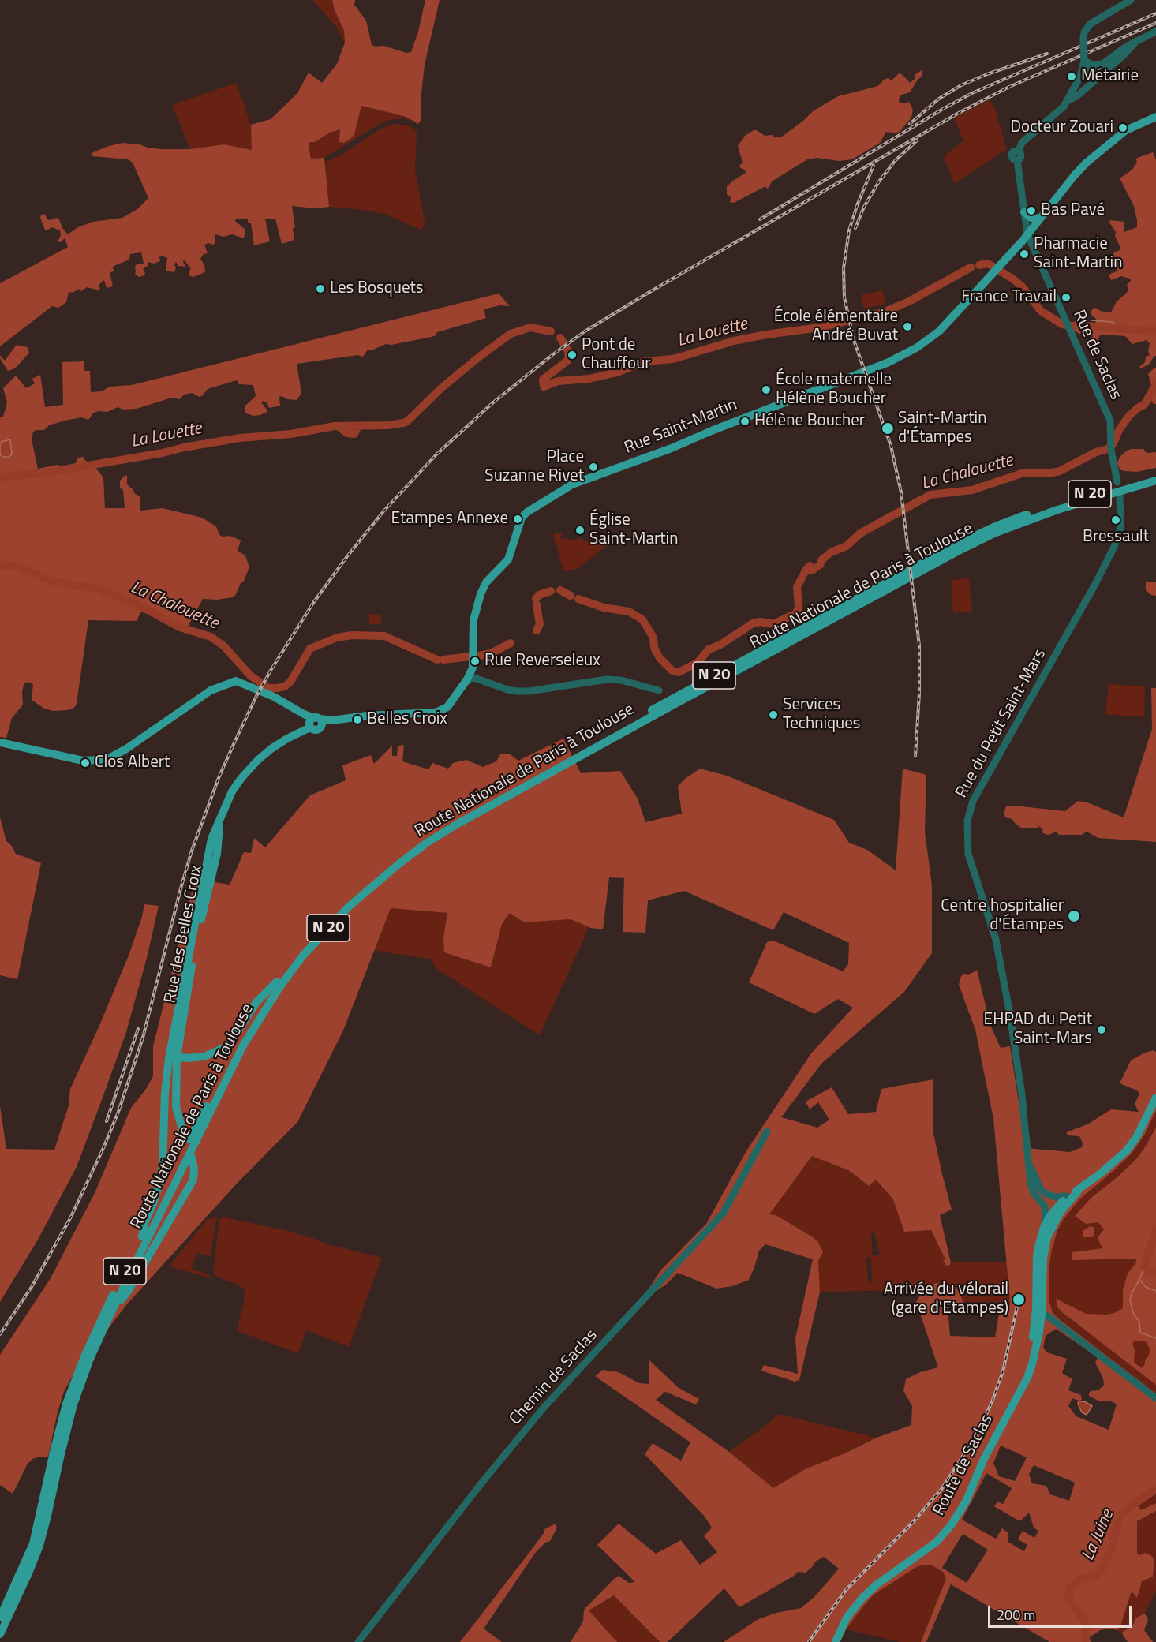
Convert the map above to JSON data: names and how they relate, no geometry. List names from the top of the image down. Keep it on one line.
{"streets":{"main road":["Rue Saint-Martin","N 20","Route Nationale de Paris à Toulouse","Rue des Belles Croix","Route de Saclas"],"street":["Rue de Saclas","Rue du Petit Saint-Mars","Chemin de Saclas"]},"crossings":[["Rue de Saclas","Rue Saint-Martin"],["Rue Saint-Martin","Rue des Belles Croix"]],"water":["La Louette","La Chalouette","La Juine"],"places":["Métairie","Docteur Zouari","Bas Pavé","Pharmacie Saint-Martin","Les Bosquets","France Travail","École élémentaire André Buvat","Pont de Chauffour","École maternelle Hélène Boucher","Hélène Boucher","Saint-Martin d'Étampes","Place Suzanne Rivet","Etampes Annexe","Bressault","Église Saint-Martin","Rue Reverseleux","Services Techniques","Belles Croix","Clos Albert","Centre hospitalier d'Étampes","EHPAD du Petit Saint-Mars","Arrivée du vélorail (gare d'Etampes)"],"scale_bar":"200 m"}
